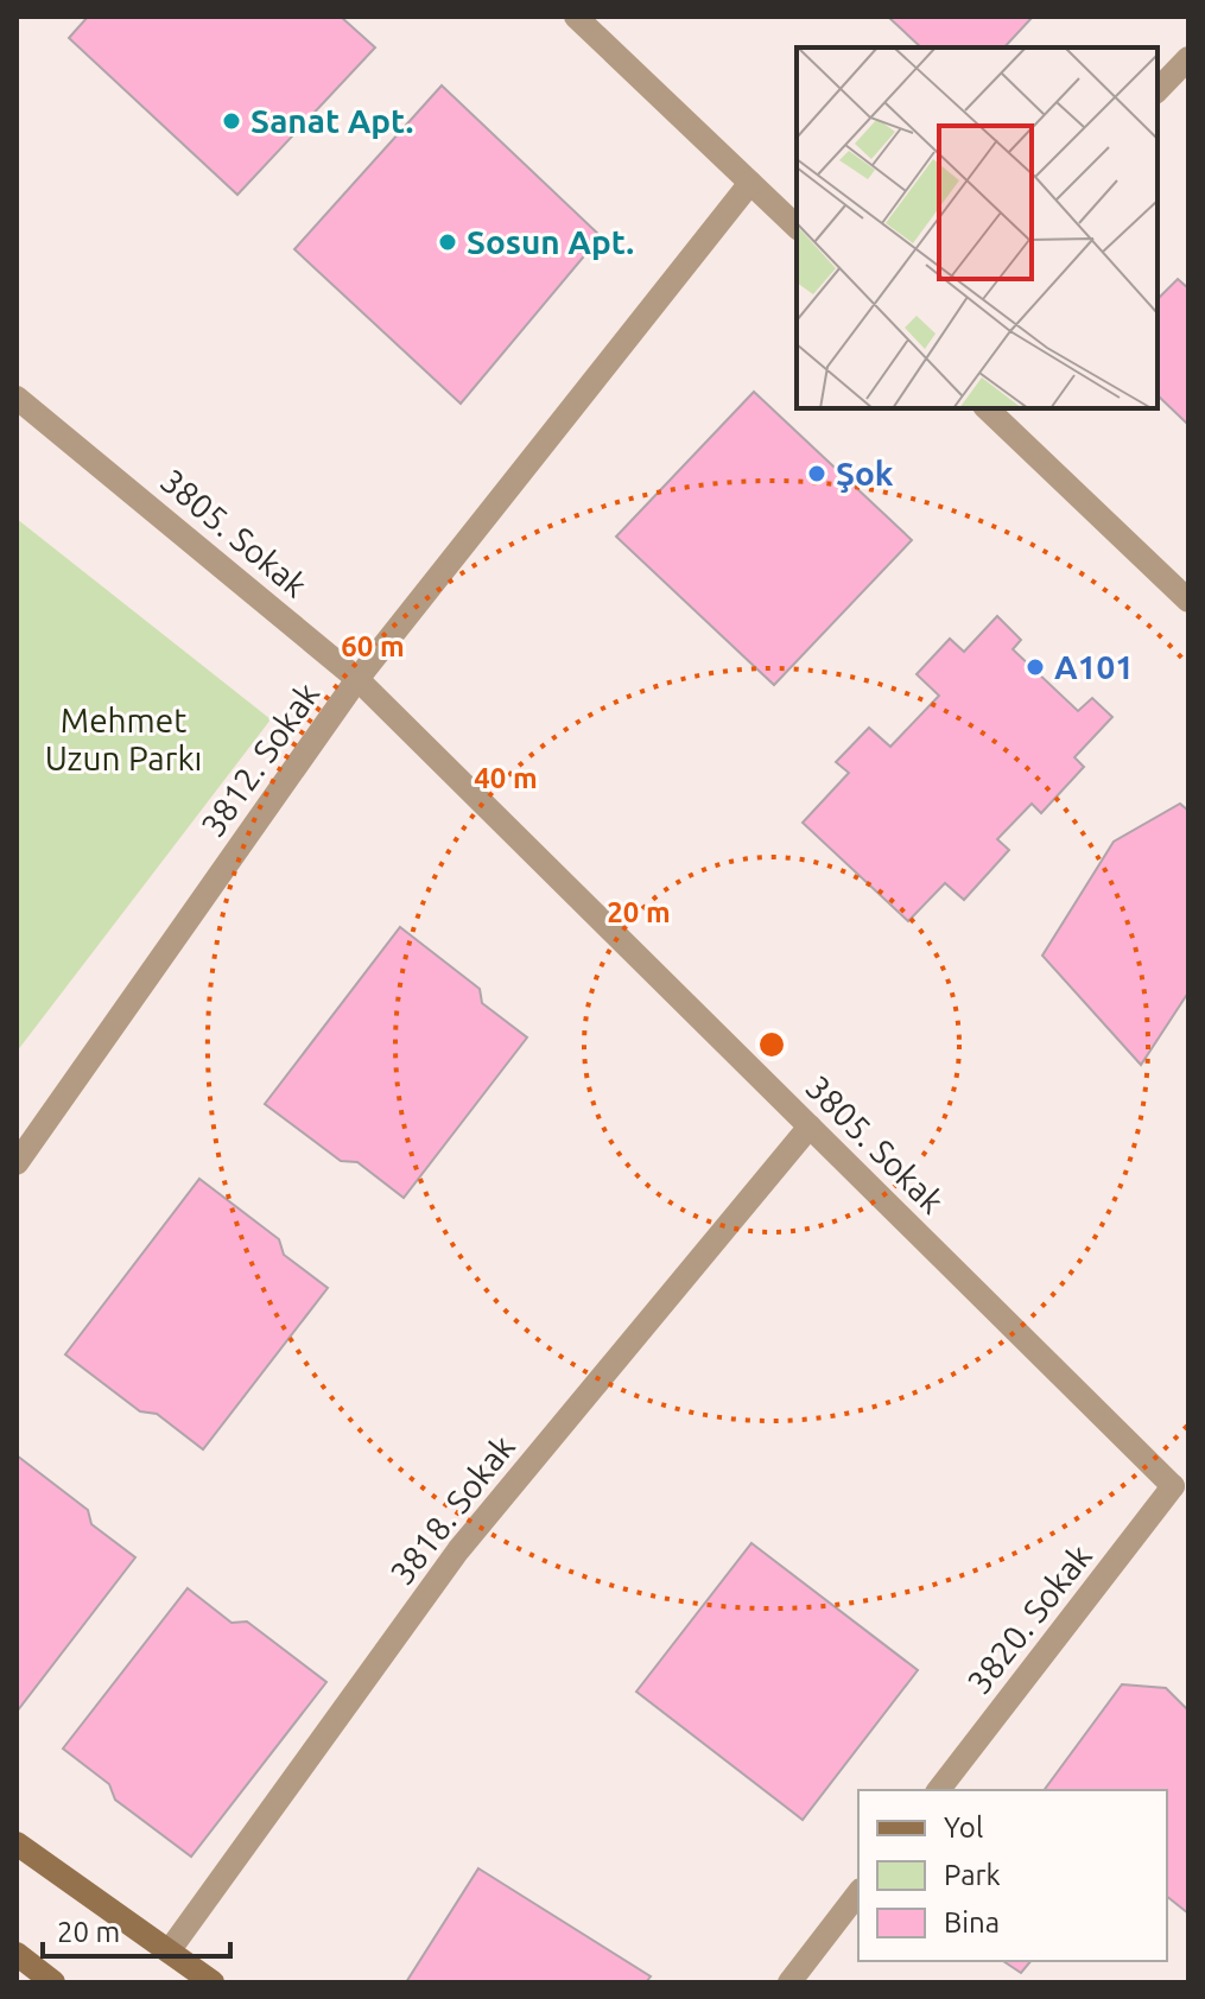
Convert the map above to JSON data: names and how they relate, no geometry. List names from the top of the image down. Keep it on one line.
{"streets":{"street":["3805. Sokak","3812. Sokak","3818. Sokak","3820. Sokak"]},"crossings":[["3805. Sokak","3812. Sokak"],["3805. Sokak","3818. Sokak"],["3805. Sokak","3820. Sokak"]],"parks":["Mehmet Uzun Parkı"],"places":["Sanat Apt.","Sosun Apt.","Şok","A101"],"legend":["Yol","Park","Bina"],"scale_bar":"20 m","rings":["60 m","40 m","20 m"]}
